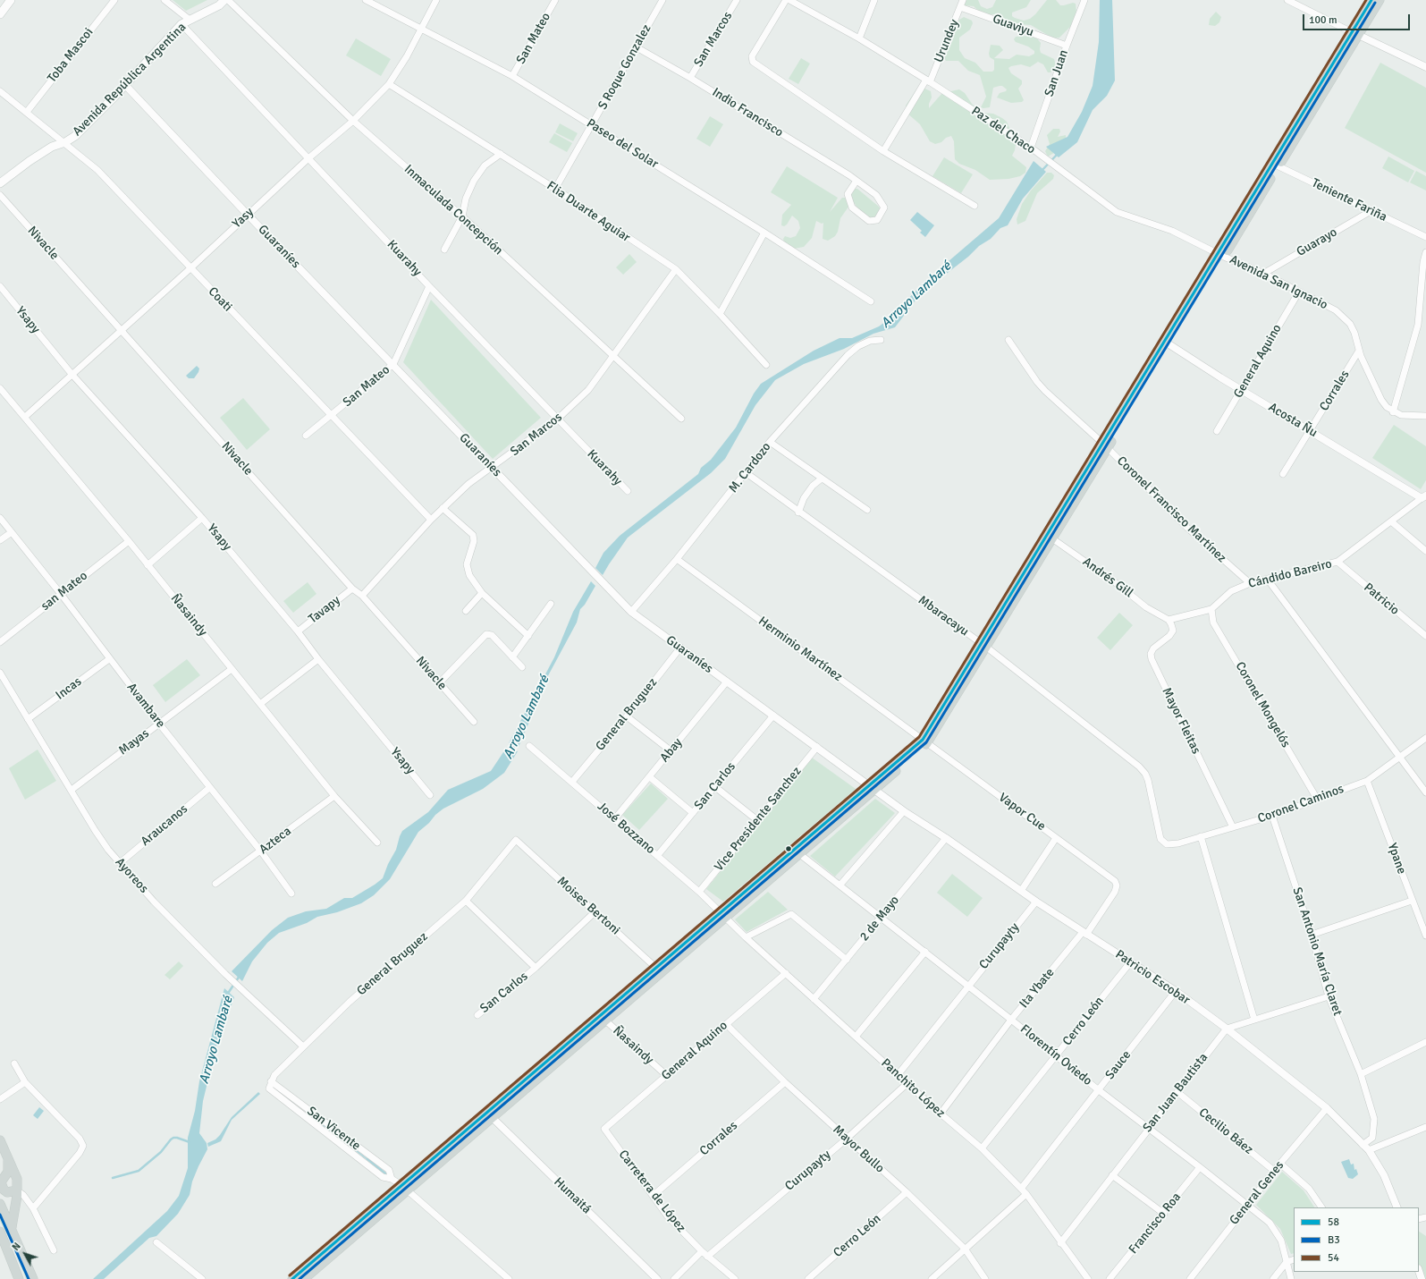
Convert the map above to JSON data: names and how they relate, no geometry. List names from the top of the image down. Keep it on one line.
{"streets":{"main road":["Avenida República Argentina"],"street":["Guaviyu","San Mateo","San Marcos","Urundey","Toba Mascoi","S Roque Gonzalez","San Juan","Indio Francisco","Paz del Chaco","Paseo del Solar","Teniente Fariña","Inmaculada Concepción","Flia Duarte Aguiar","Yasy","Guarayo","Nivacle","Guaraníes","Kuarahy","Avenida San Ignacio","Coati","Ysapy","General Aquino","Corrales","Acosta Ñu","M. Cardozo","Coronel Francisco Martínez","Cándido Bareiro","Andrés Gill","san Mateo","Patricio","Tavapy","Ñasaindy","Mbaracayu","Herminio Martínez","Incas","Coronel Mongelós","Avambare","General Bruguez","Mayor Fleitas","Mayas","Abay","San Carlos","Coronel Caminos","Vapor Cue","Vice Presidente Sanchez","Araucanos","José Bozzano","Azteca","Ypane","Ayoreos","Moises Bertoni","2 de Mayo","Curupayty","San Antonio María Claret","Patricio Escobar","Ita Ybate","Cerro León","Florentín Oviedo","Sauce","Panchito López","San Juan Bautista","San Vicente","Cecilio Báez","Mayor Bullo","Carretera de López","General Genes","Humaitá","Francisco Roa"]},"crossings":[["Guaviyu","Urundey"],["Guaviyu","San Juan"],["San Mateo","Paseo del Solar"],["San Mateo","Guaraníes"],["San Mateo","Kuarahy"],["San Mateo","Coati"],["San Marcos","Indio Francisco"],["San Marcos","Inmaculada Concepción"],["San Marcos","Flia Duarte Aguiar"],["San Marcos","Nivacle"],["San Marcos","Guaraníes"],["San Marcos","Kuarahy"],["San Marcos","Coati"],["Urundey","Paz del Chaco"],["Toba Mascoi","Coati"],["S Roque Gonzalez","Indio Francisco"],["S Roque Gonzalez","Paseo del Solar"],["S Roque Gonzalez","Flia Duarte Aguiar"],["San Juan","Paz del Chaco"],["Avenida República Argentina","Guaraníes"],["Avenida República Argentina","Kuarahy"],["Avenida República Argentina","Coati"],["Paz del Chaco","Avenida San Ignacio"],["Paseo del Solar","Yasy"],["Teniente Fariña","Guarayo"],["Inmaculada Concepción","Yasy"],["Flia Duarte Aguiar","Yasy"],["Yasy","Nivacle"],["Yasy","Guaraníes"],["Yasy","Kuarahy"],["Yasy","Coati"],["Yasy","Ysapy"],["Yasy","Ñasaindy"],["Guarayo","Avenida San Ignacio"],["Nivacle","Tavapy"],["Guaraníes","M. Cardozo"],["Guaraníes","General Bruguez"],["Guaraníes","Abay"],["Guaraníes","San Carlos"],["Guaraníes","Vice Presidente Sanchez"],["Guaraníes","Patricio Escobar"],["Avenida San Ignacio","General Aquino"],["Avenida San Ignacio","Corrales"],["Ysapy","Tavapy"],["General Aquino","Acosta Ñu"],["General Aquino","Ñasaindy"],["General Aquino","Panchito López"],["General Aquino","Mayor Bullo"],["General Aquino","Carretera de López"],["Corrales","Acosta Ñu"],["Corrales","Mayor Bullo"],["Corrales","Carretera de López"],["Acosta Ñu","Cándido Bareiro"],["M. Cardozo","Mbaracayu"],["M. Cardozo","Herminio Martínez"],["Coronel Francisco Martínez","Cándido Bareiro"],["Cándido Bareiro","Andrés Gill"],["Cándido Bareiro","Patricio"],["Cándido Bareiro","Coronel Mongelós"],["Cándido Bareiro","Mayor Fleitas"],["Andrés Gill","Mayor Fleitas"],["san Mateo","Ñasaindy"],["san Mateo","Avambare"],["Ñasaindy","Mayas"],["Ñasaindy","Azteca"],["Mbaracayu","Coronel Caminos"],["Herminio Martínez","Vapor Cue"],["Incas","Avambare"],["Incas","Ayoreos"],["Coronel Mongelós","Coronel Caminos"],["Avambare","Mayas"],["Avambare","Araucanos"],["Avambare","Azteca"],["General Bruguez","José Bozzano"],["General Bruguez","Ayoreos"],["General Bruguez","Moises Bertoni"],["General Bruguez","San Vicente"],["Mayor Fleitas","Coronel Caminos"],["Mayas","Ayoreos"],["Abay","José Bozzano"],["San Carlos","José Bozzano"],["San Carlos","Moises Bertoni"],["Coronel Caminos","Ypane"],["Coronel Caminos","San Antonio María Claret"],["Vapor Cue","Ita Ybate"],["Vice Presidente Sanchez","José Bozzano"],["Araucanos","Ayoreos"],["José Bozzano","Panchito López"],["2 de Mayo","Patricio Escobar"],["2 de Mayo","Florentín Oviedo"],["2 de Mayo","Panchito López"],["Curupayty","Patricio Escobar"],["Curupayty","Florentín Oviedo"],["Curupayty","Panchito López"],["Curupayty","Mayor Bullo"],["Curupayty","Carretera de López"],["San Antonio María Claret","Patricio Escobar"],["Patricio Escobar","Ita Ybate"],["Patricio Escobar","Cerro León"],["Patricio Escobar","Sauce"],["Patricio Escobar","San Juan Bautista"],["Patricio Escobar","General Genes"],["Ita Ybate","Florentín Oviedo"],["Ita Ybate","Panchito López"],["Cerro León","Florentín Oviedo"],["Cerro León","Panchito López"],["Cerro León","Mayor Bullo"],["Florentín Oviedo","Sauce"],["Florentín Oviedo","San Juan Bautista"],["Florentín Oviedo","General Genes"],["Florentín Oviedo","Francisco Roa"],["Sauce","Panchito López"],["Panchito López","San Juan Bautista"],["San Juan Bautista","Cecilio Báez"],["Cecilio Báez","General Genes"]],"water":["Arroyo Lambaré"],"lines":["transit line 58","transit line 54","transit line B3"],"legend":["58","B3","54"],"scale_bar":"100 m","north":"top left"}
